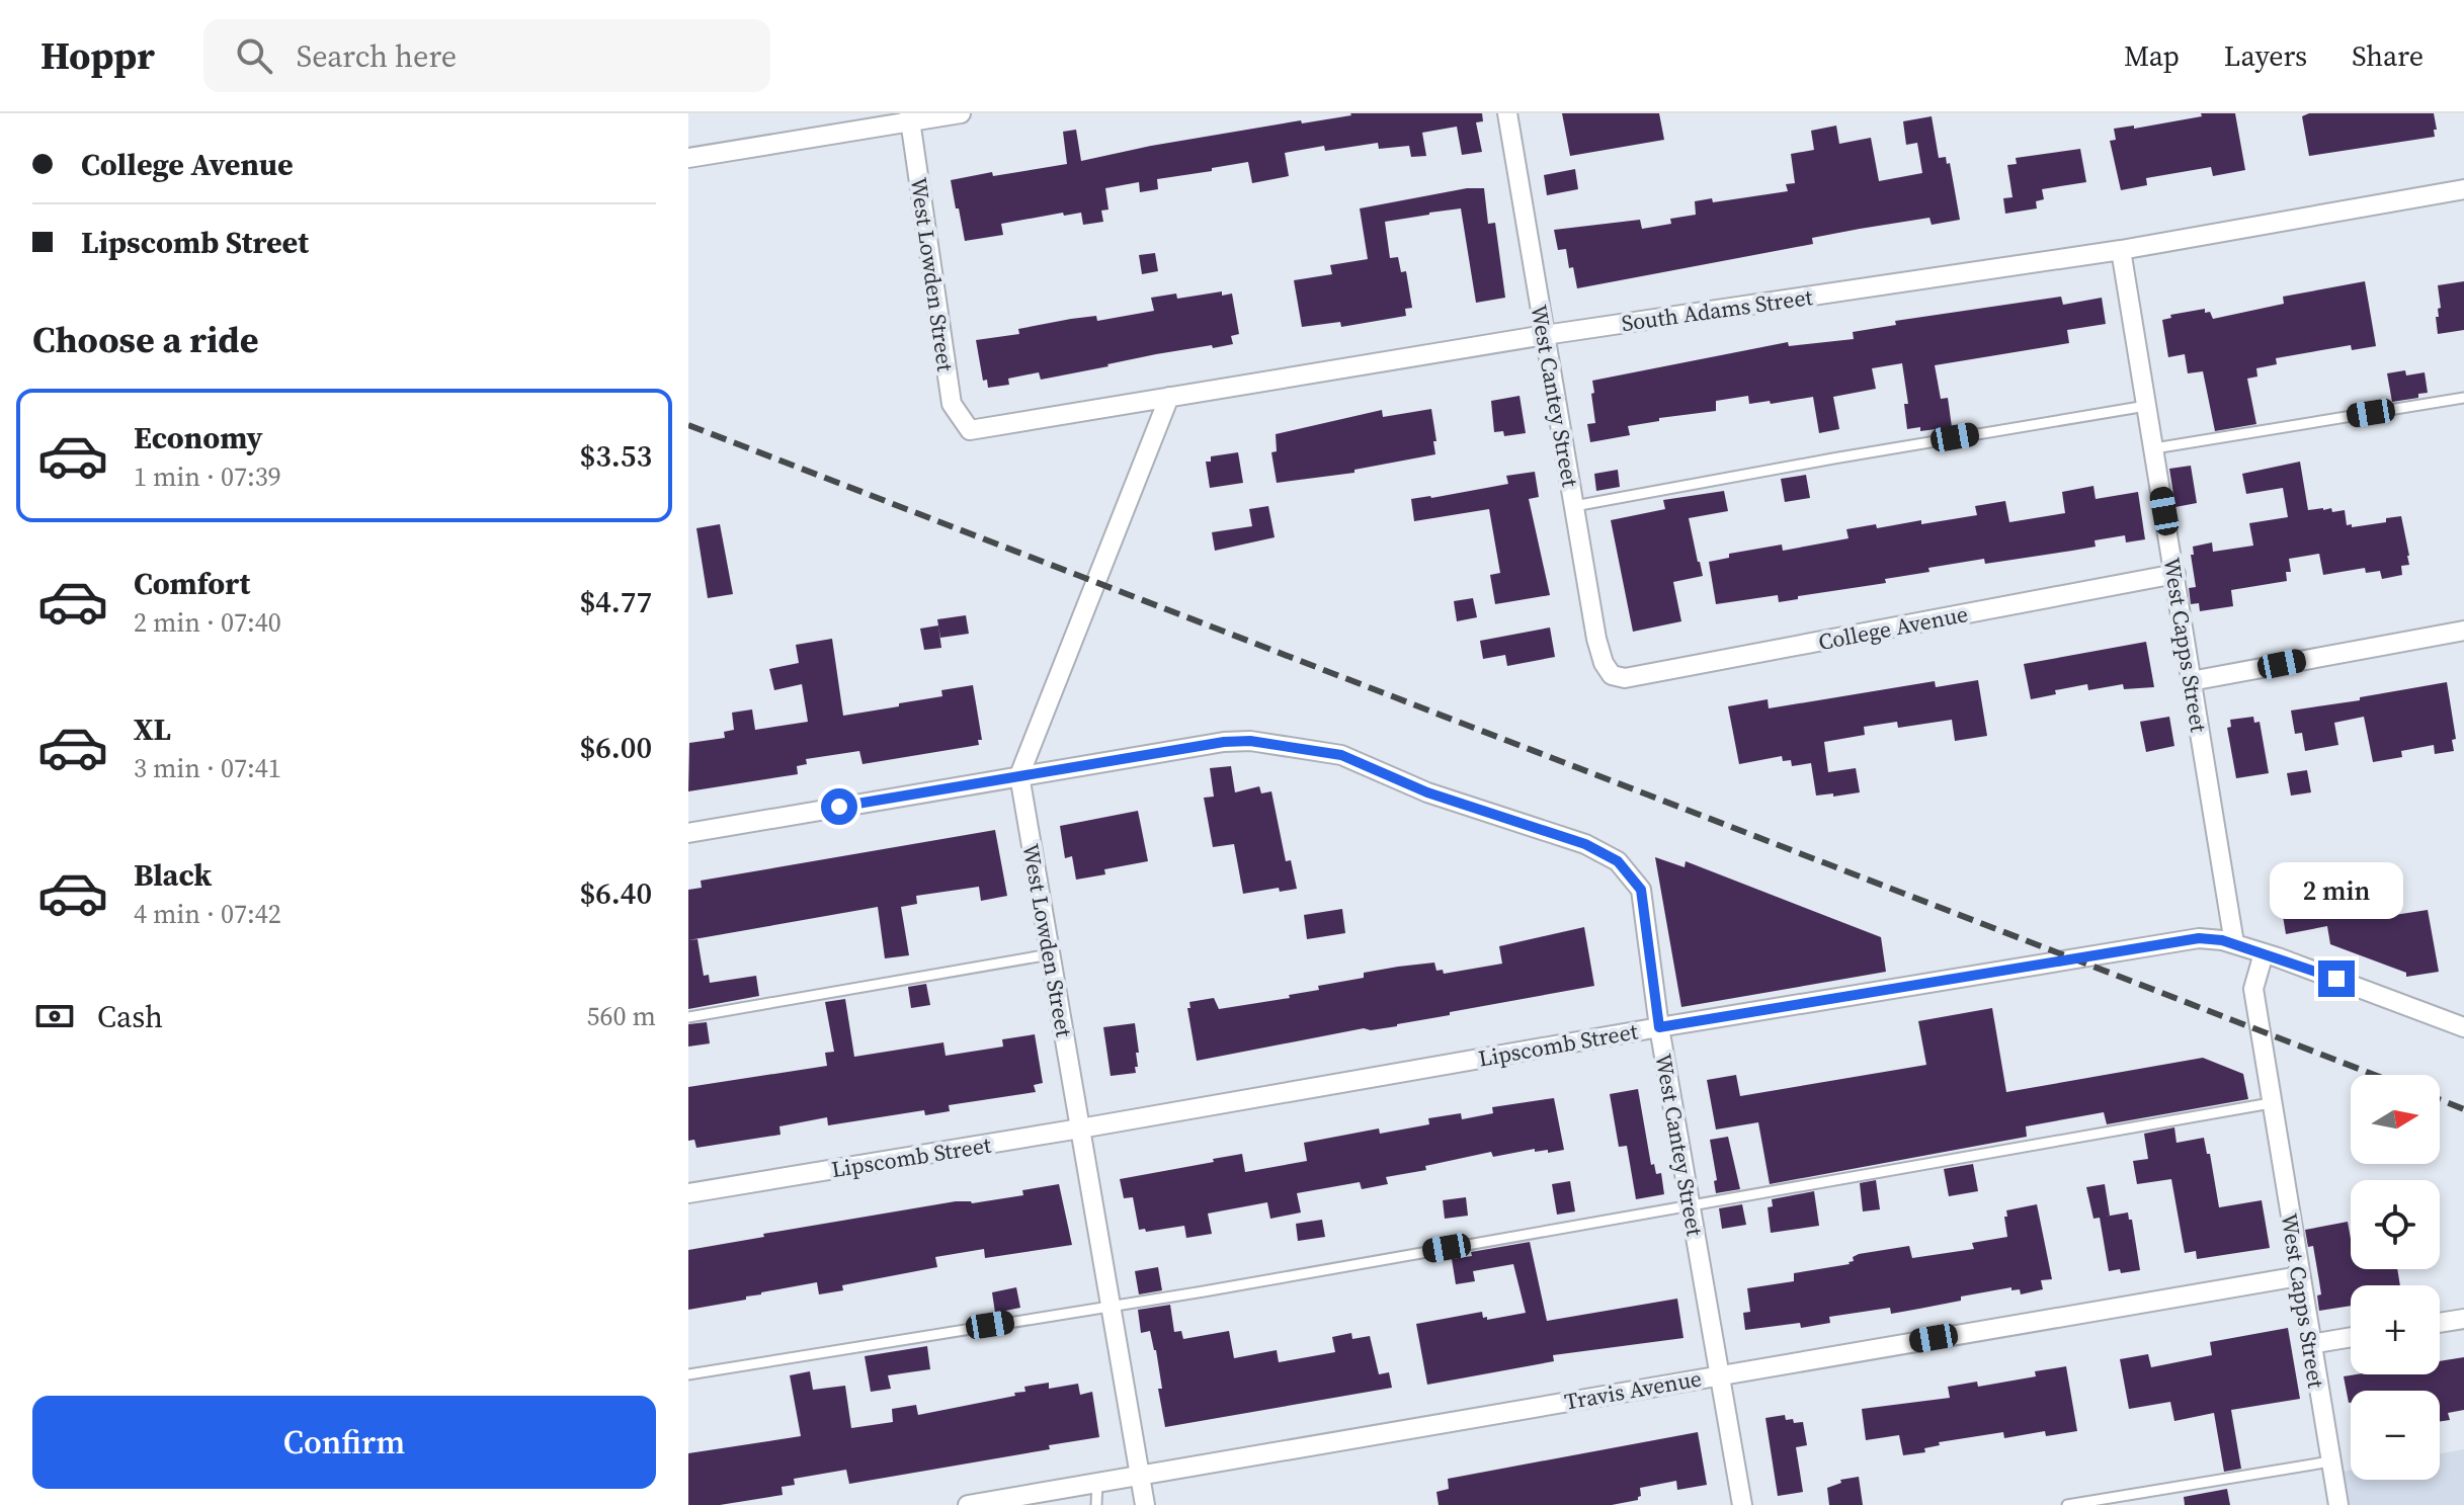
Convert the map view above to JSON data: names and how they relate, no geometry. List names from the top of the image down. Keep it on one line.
{"streets":{"street":["West Lowden Street","South Adams Street","West Cantey Street","College Avenue","West Capps Street","Lipscomb Street","Travis Avenue"]},"crossings":[["West Lowden Street","South Adams Street"],["West Lowden Street","West Cantey Street"],["West Lowden Street","Lipscomb Street"],["West Lowden Street","Travis Avenue"],["South Adams Street","West Cantey Street"],["South Adams Street","West Capps Street"],["West Cantey Street","College Avenue"],["West Cantey Street","Lipscomb Street"],["West Cantey Street","Travis Avenue"],["College Avenue","West Capps Street"],["West Capps Street","Lipscomb Street"],["West Capps Street","Travis Avenue"]],"north":"right","page":{"header":"Hoppr","search":"Search here","nav":["Map","Layers","Share"],"banner":["College Avenue","Lipscomb Street"],"heading":"Choose a ride","list":[{"name":"Economy","note":"1 min · 07:39","value":"$3.53"},{"name":"Comfort","note":"2 min · 07:40","value":"$4.77"},{"name":"XL","note":"3 min · 07:41","value":"$6.00"},{"name":"Black","note":"4 min · 07:42","value":"$6.40"}],"bubble":"2 min","pay":["Cash","560 m"],"map_buttons":["+","−"],"buttons":"Confirm"}}
